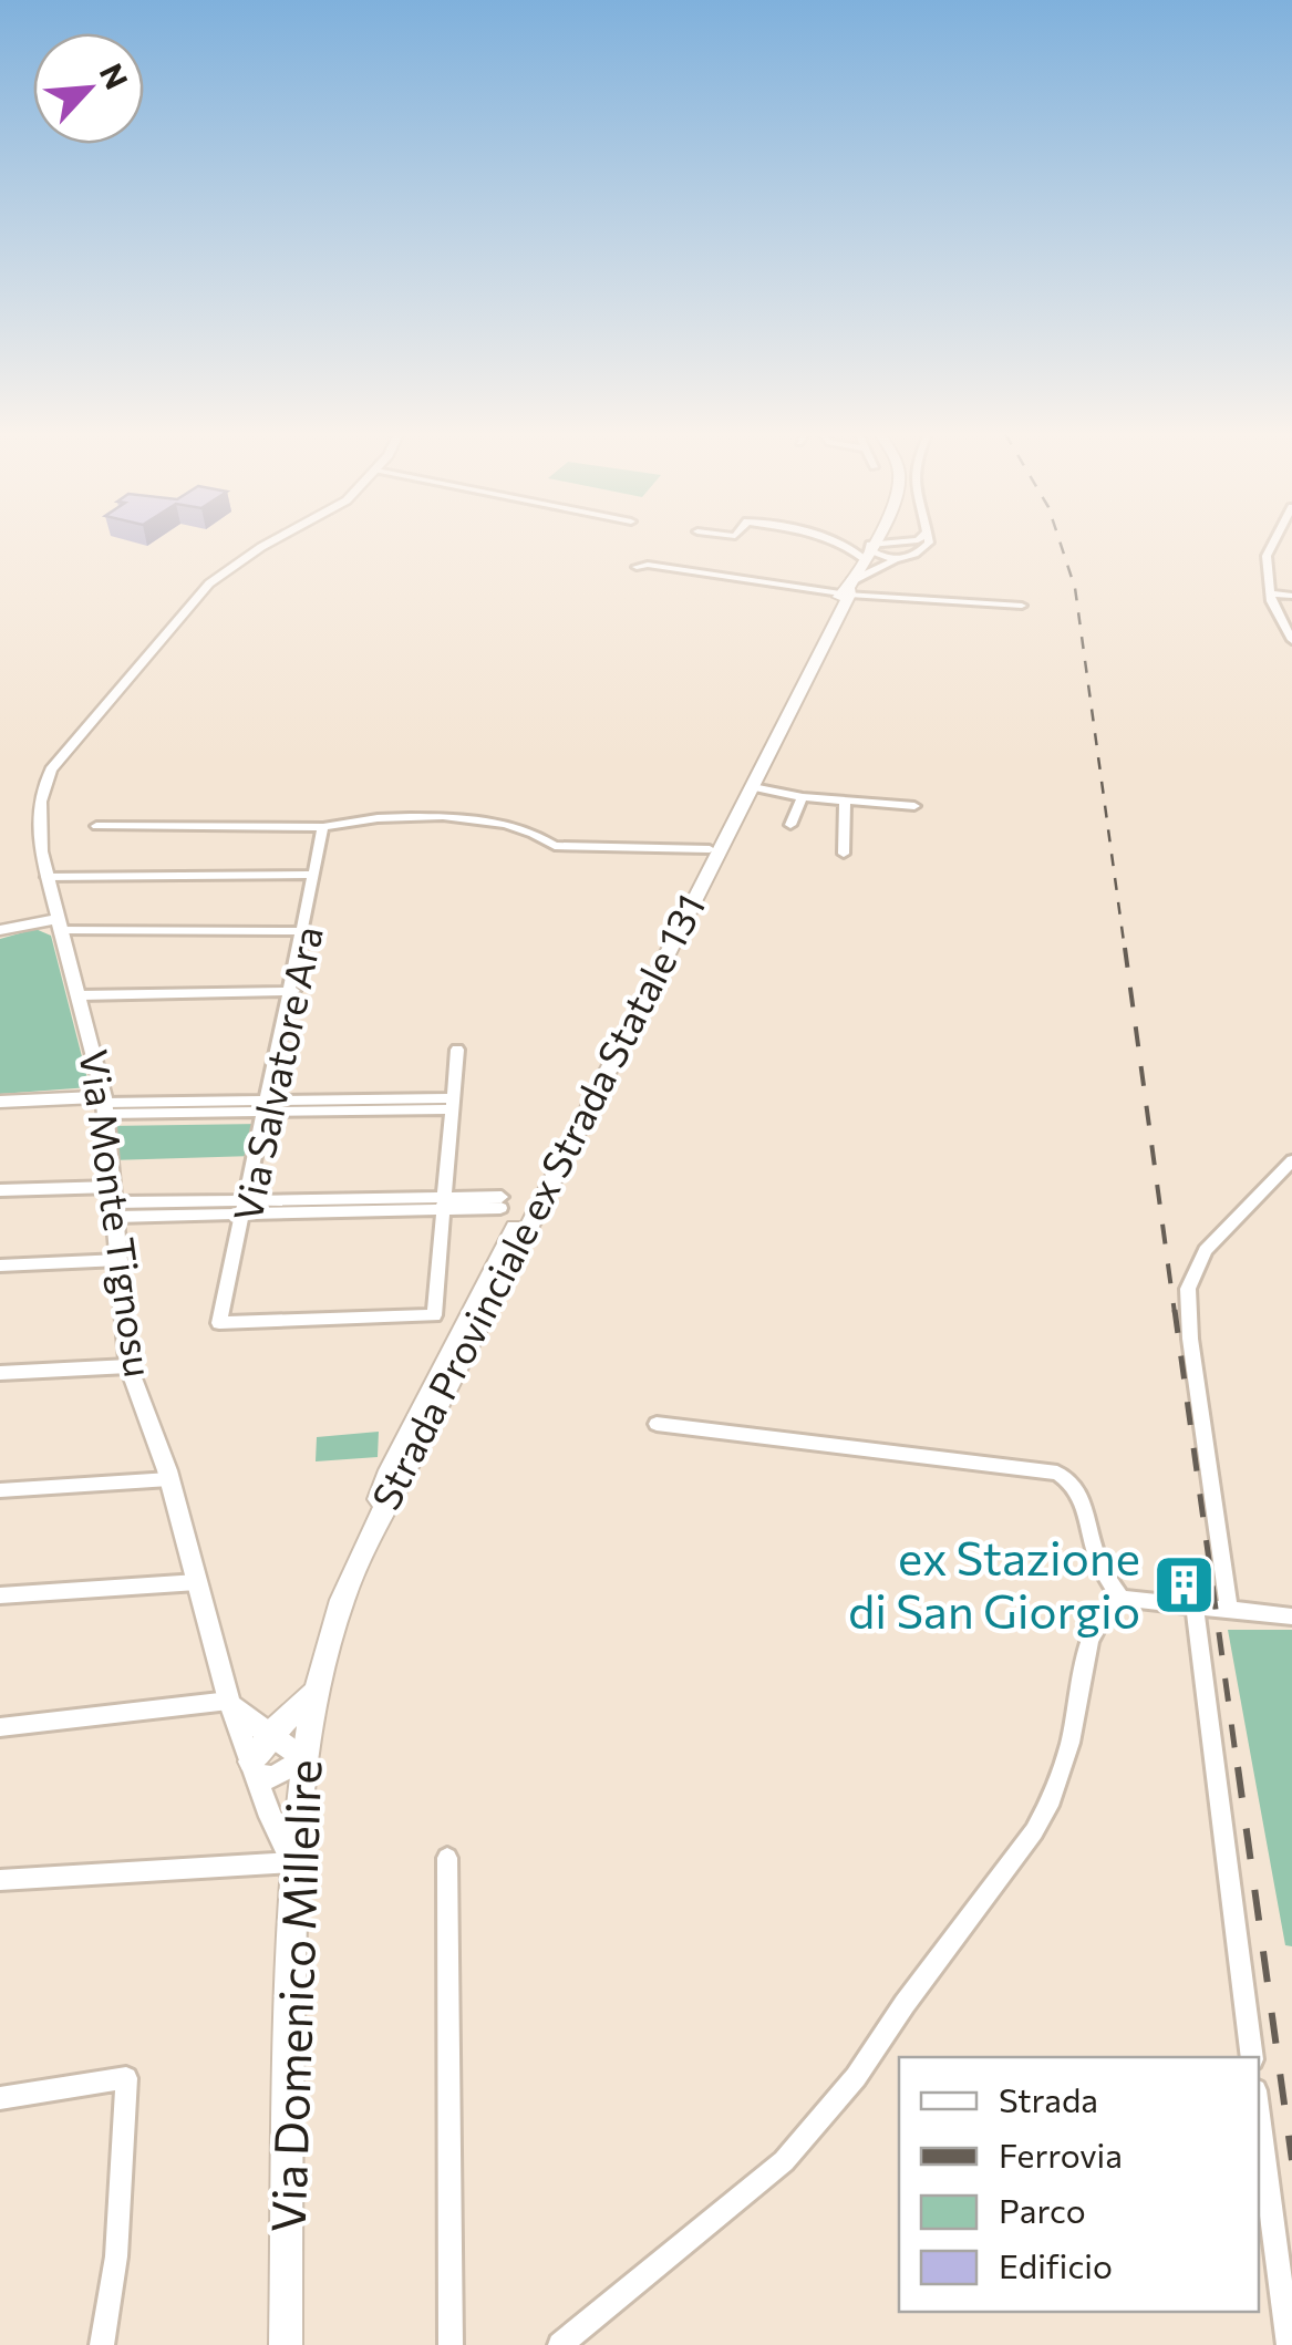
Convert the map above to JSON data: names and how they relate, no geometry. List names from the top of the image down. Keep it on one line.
{"streets":{"main road":["Strada Provinciale ex Strada Statale 131","Via Domenico Millelire"],"street":["Via Salvatore Ara","Via Monte Tignosu"]},"crossings":[["Strada Provinciale ex Strada Statale 131","Via Domenico Millelire"],["Via Monte Tignosu","Via Domenico Millelire"]],"places":{"building":["ex Stazione di San Giorgio"]},"legend":["Strada","Ferrovia","Parco","Edificio"],"north":"top right"}
